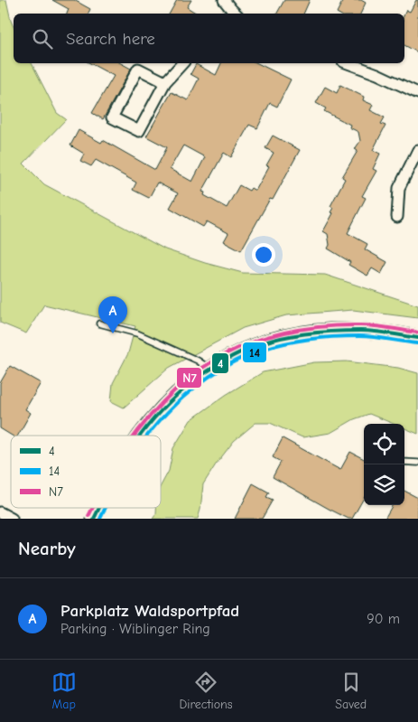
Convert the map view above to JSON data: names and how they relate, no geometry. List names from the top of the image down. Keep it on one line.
{"lines":["transit line N7","transit line 4","transit line 14"],"legend":["4","14","N7"],"page":{"search":"Search here","pins":"A","heading":"Nearby","list":[{"mark":"A","name":"Parkplatz Waldsportpfad","note":"Parking · Wiblinger Ring","value":"90 m"}],"nav":["Map","Directions","Saved"]}}
